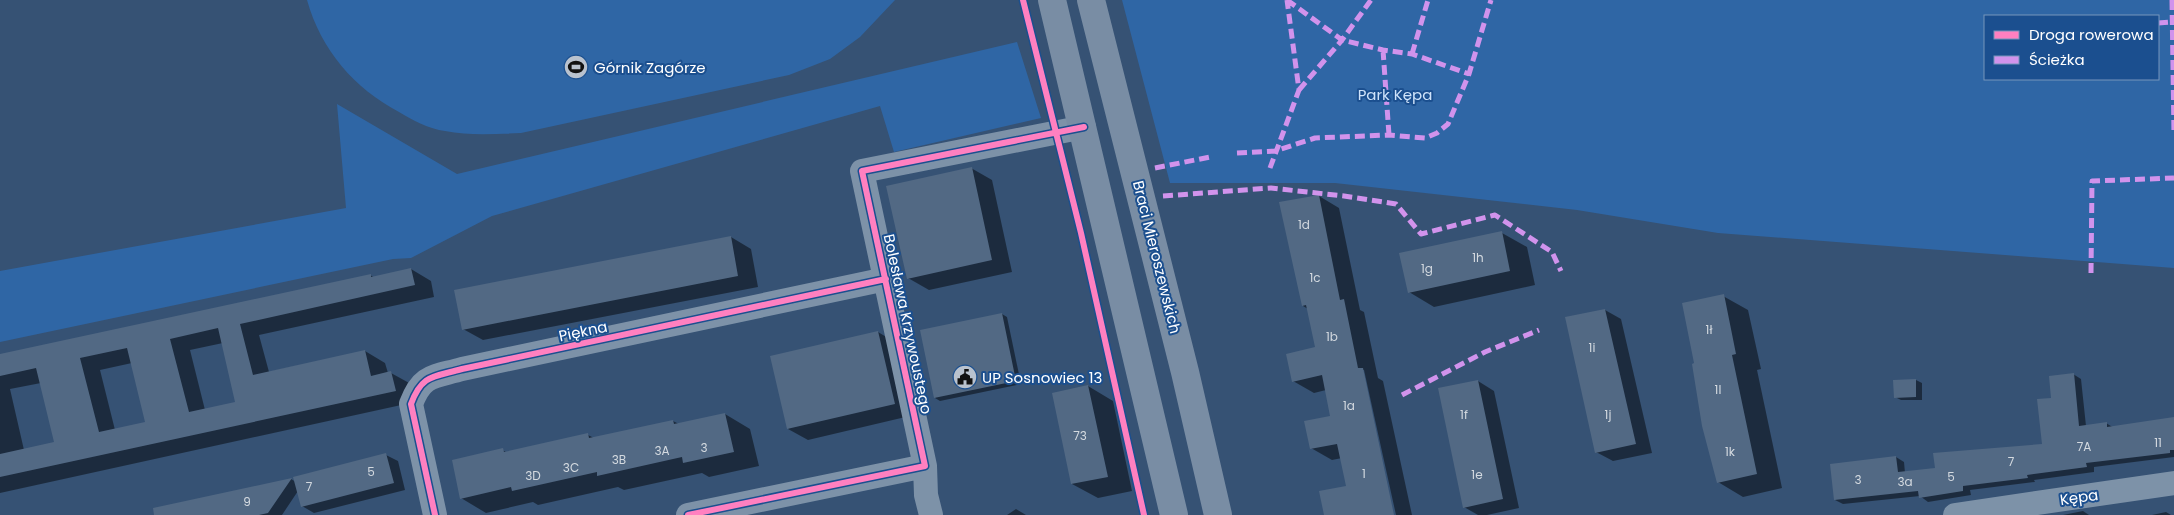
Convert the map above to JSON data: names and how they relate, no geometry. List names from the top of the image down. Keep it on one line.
{"streets":{"main road":["Braci Mieroszewskich"],"street":["Bolesława Krzywoustego","Piękna","Kępa"]},"crossings":[["Bolesława Krzywoustego","Piękna"]],"parks":["Park Kępa"],"places":{"sports":["Górnik Zagórze"],"public building":["UP Sosnowiec 13"]},"house_numbers":["1d","1h","1g","1c","1ł","1b","1i","1l","1a","1f","1j","73","11","7A","3","3A","1k","3B","7","3C","5","1","1e","3D","5","3","3a","7","9"],"legend":["Droga rowerowa","Ścieżka"]}
